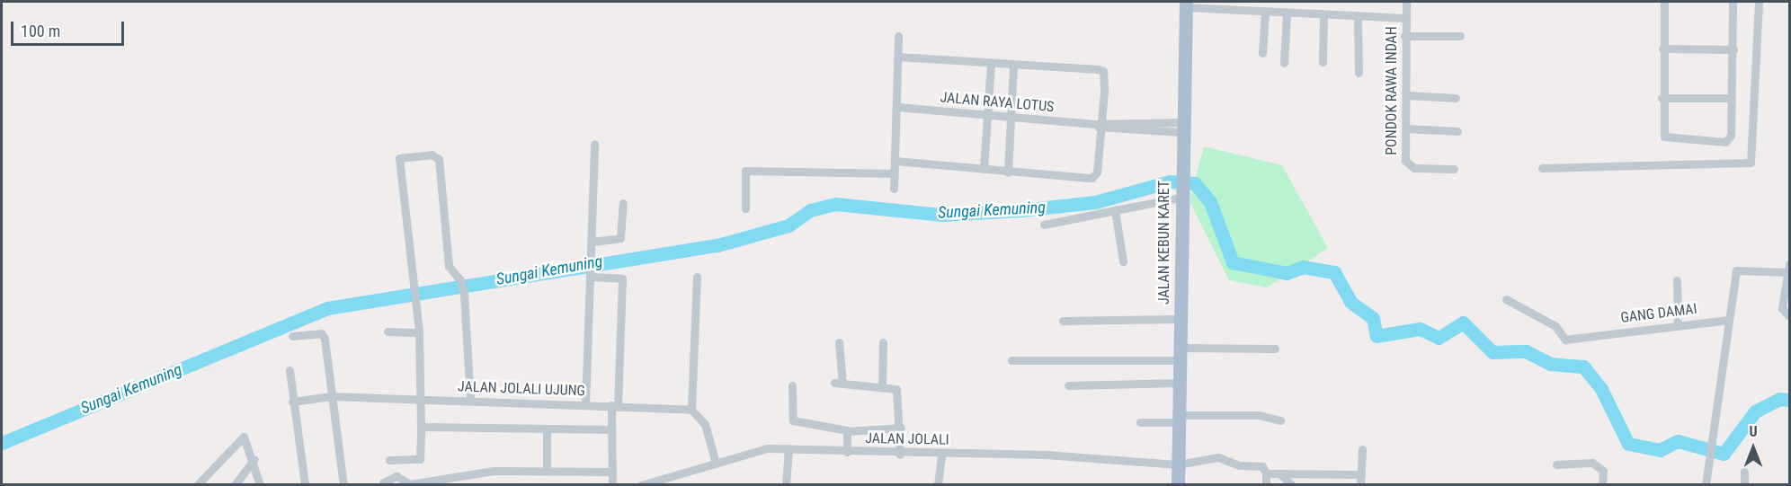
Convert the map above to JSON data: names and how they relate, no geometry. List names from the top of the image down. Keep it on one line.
{"streets":{"main road":["JALAN KEBUN KARET"],"street":["PONDOK RAWA INDAH","JALAN RAYA LOTUS","GANG DAMAI","JALAN JOLALI UJUNG","JALAN JOLALI"]},"crossings":[["JALAN RAYA LOTUS","JALAN KEBUN KARET"],["JALAN KEBUN KARET","JALAN JOLALI"]],"water":["Sungai Kemuning"],"scale_bar":"100 m","north":"top"}
